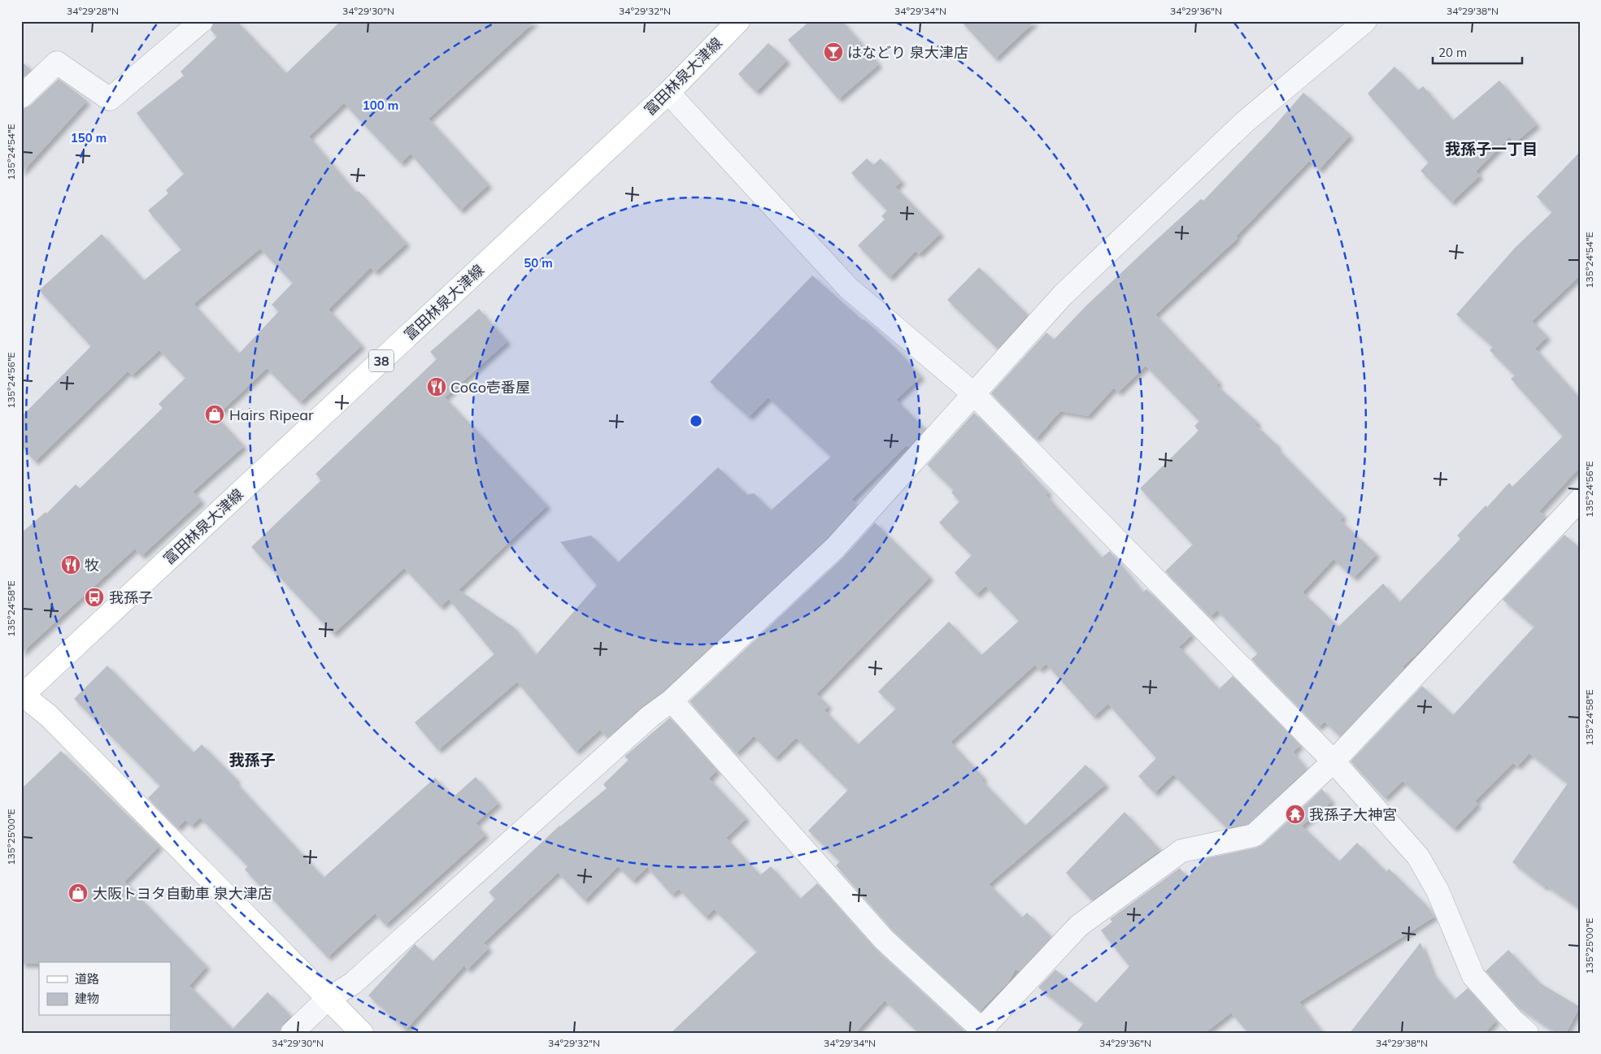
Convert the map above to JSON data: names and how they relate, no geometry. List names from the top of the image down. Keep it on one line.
{"streets":{"main road":["富田林泉大津線","38"]},"districts":["我孫子一丁目","我孫子"],"places":{"bar":["はなどり 泉大津店"],"restaurant":["CoCo壱番屋","牧"],"shop":["Hairs Ripear","大阪トヨタ自動車 泉大津店"],"bus stop":["我孫子"],"temple":["我孫子大神宮"]},"legend":["道路","建物"],"scale_bar":"20 m","coordinates":["34°29'28\"N","34°29'30\"N","34°29'32\"N","34°29'34\"N","34°29'36\"N","34°29'38\"N","135°24'54\"E","135°24'56\"E","135°24'58\"E","135°25'00\"E"],"rings":["100 m","150 m","50 m"]}
